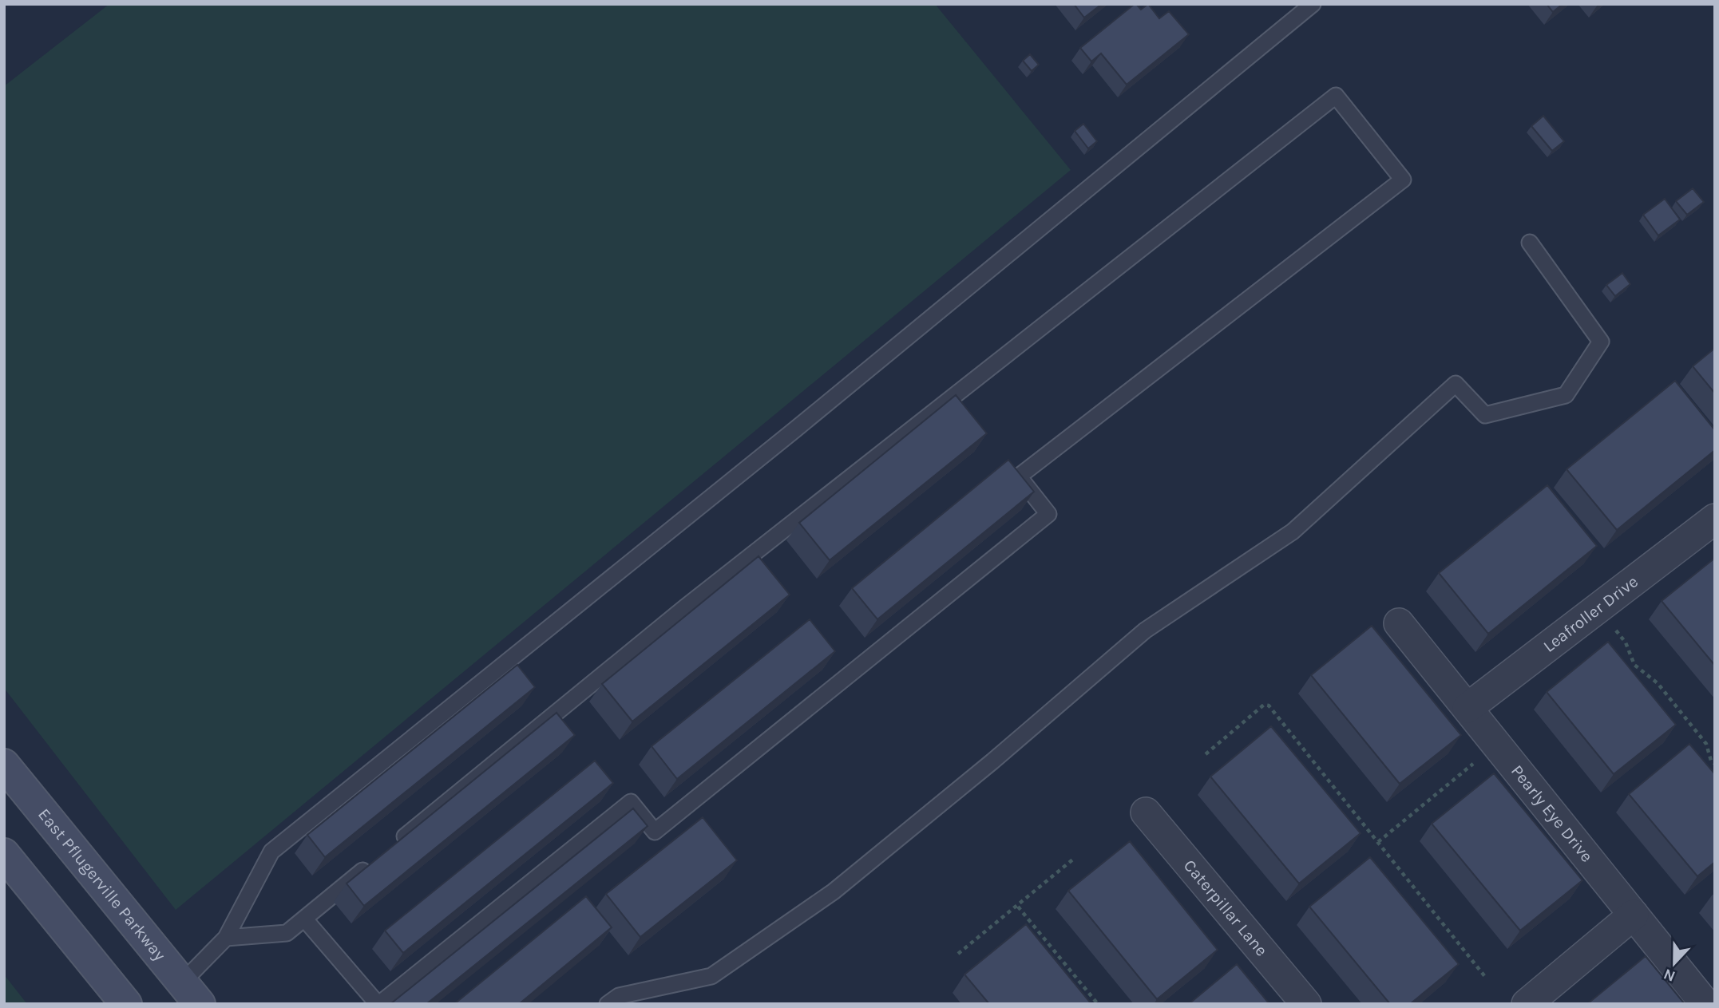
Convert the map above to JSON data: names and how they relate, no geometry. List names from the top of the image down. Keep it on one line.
{"streets":{"main road":["East Pflugerville Parkway"],"street":["Leafroller Drive","Pearly Eye Drive","Caterpillar Lane"]},"crossings":[["Leafroller Drive","Pearly Eye Drive"]],"north":"bottom"}
